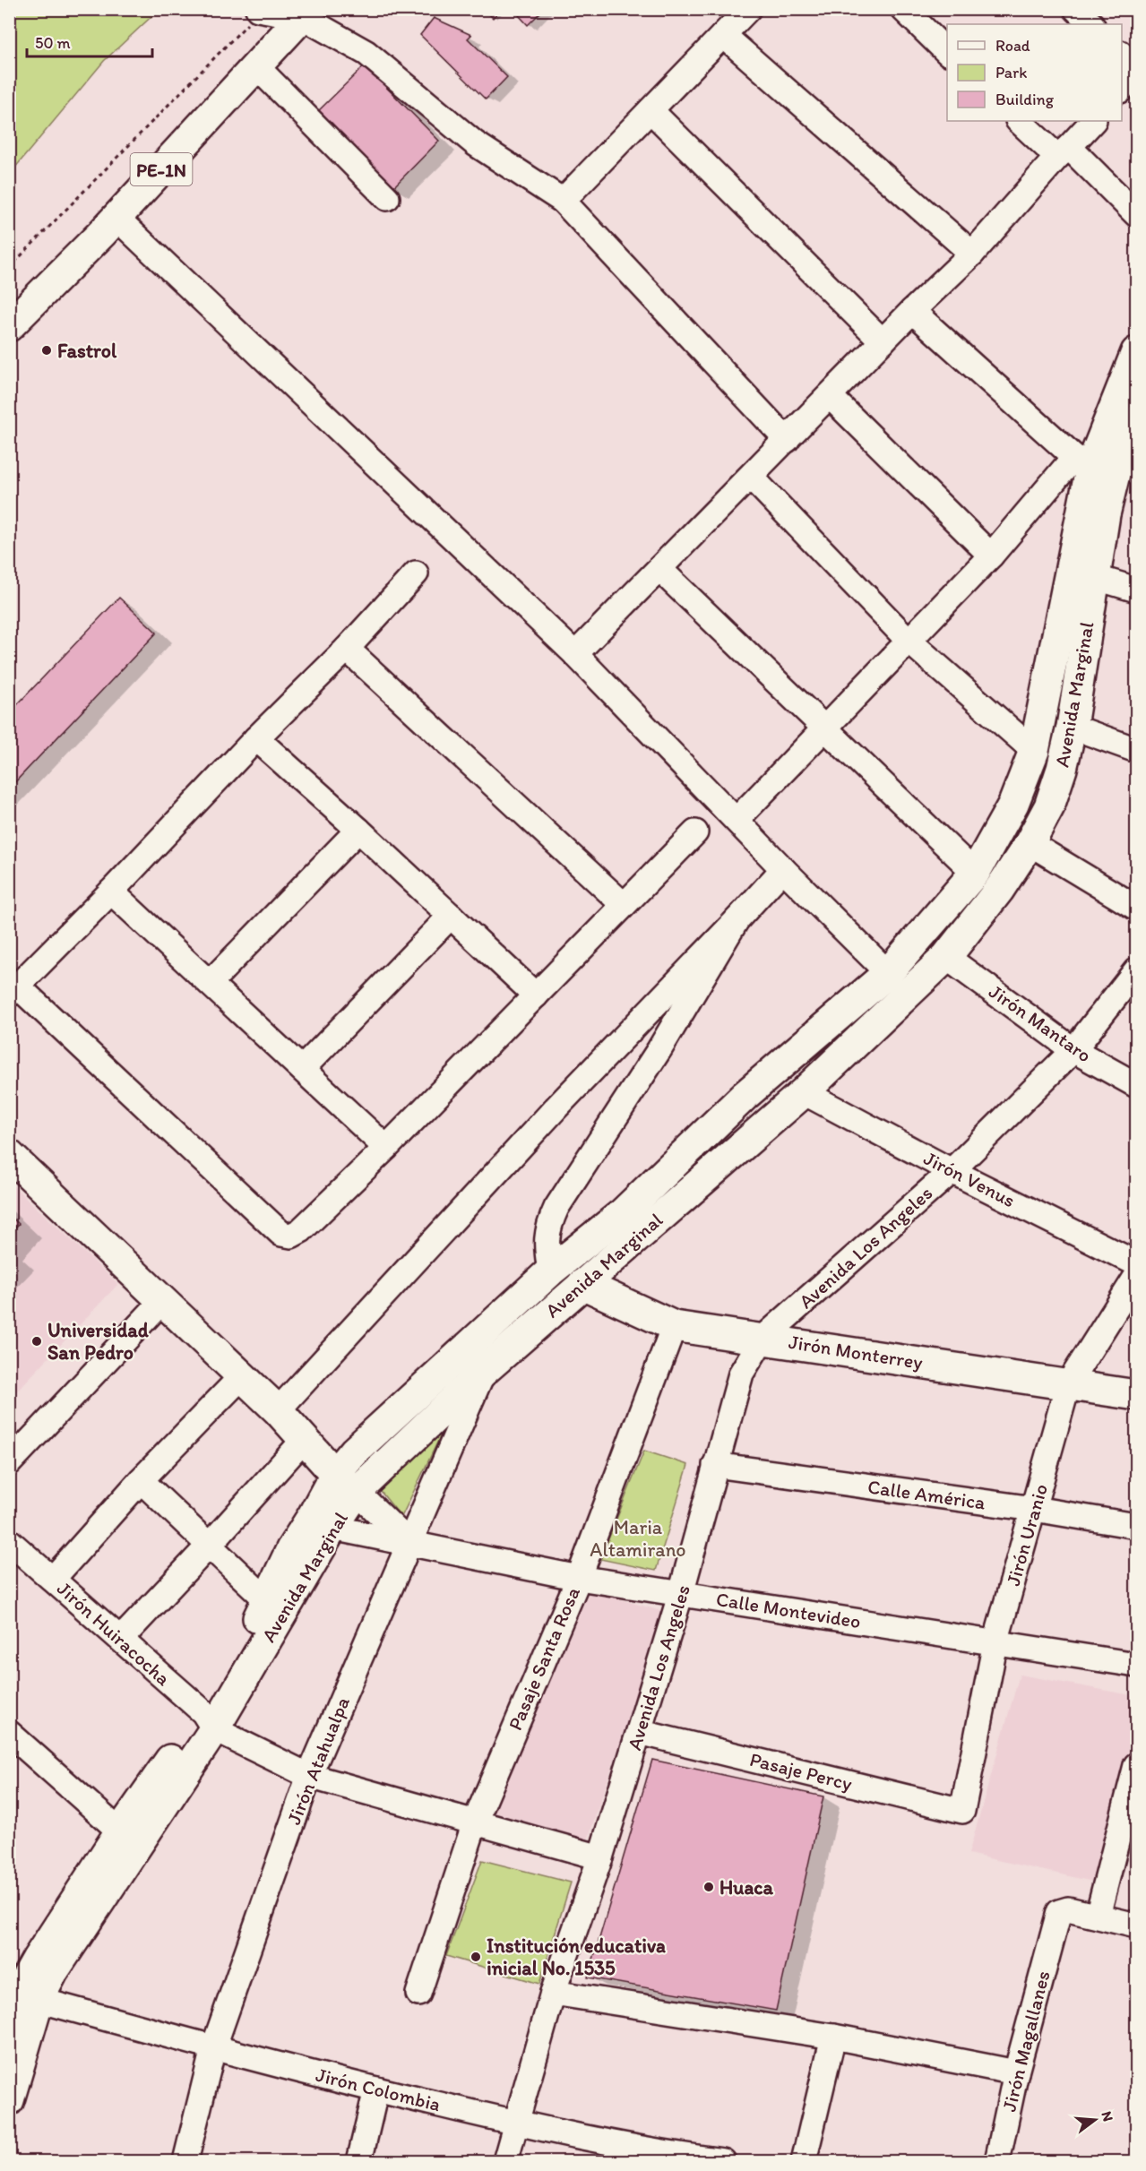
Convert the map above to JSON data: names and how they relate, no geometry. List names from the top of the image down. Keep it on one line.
{"streets":{"main road":["PE-1N","Avenida Marginal","Jirón Monterrey"],"street":["Jirón Mantaro","Jirón Venus","Avenida Los Angeles","Calle América","Jirón Uranio","Calle Montevideo","Jirón Huiracocha","Pasaje Santa Rosa","Jirón Atahualpa","Pasaje Percy","Jirón Magallanes","Jirón Colombia"]},"crossings":[["Avenida Marginal","Jirón Mantaro"],["Avenida Marginal","Jirón Venus"],["Avenida Marginal","Jirón Monterrey"],["Avenida Marginal","Calle Montevideo"],["Avenida Marginal","Jirón Huiracocha"],["Avenida Marginal","Jirón Atahualpa"],["Avenida Marginal","Jirón Colombia"],["Jirón Mantaro","Avenida Los Angeles"],["Jirón Venus","Avenida Los Angeles"],["Avenida Los Angeles","Jirón Monterrey"],["Avenida Los Angeles","Calle América"],["Avenida Los Angeles","Calle Montevideo"],["Avenida Los Angeles","Jirón Huiracocha"],["Avenida Los Angeles","Pasaje Percy"],["Avenida Los Angeles","Jirón Colombia"],["Jirón Monterrey","Jirón Uranio"],["Jirón Monterrey","Pasaje Santa Rosa"],["Calle América","Jirón Uranio"],["Jirón Uranio","Calle Montevideo"],["Jirón Uranio","Pasaje Percy"],["Calle Montevideo","Pasaje Santa Rosa"],["Calle Montevideo","Jirón Atahualpa"],["Jirón Huiracocha","Pasaje Santa Rosa"],["Jirón Huiracocha","Jirón Atahualpa"],["Jirón Atahualpa","Jirón Colombia"]],"parks":["Maria Altamirano"],"places":["Fastrol","Universidad San Pedro","Huaca","Institución educativa inicial No. 1535"],"legend":["Road","Park","Building"],"scale_bar":"50 m","north":"right"}
